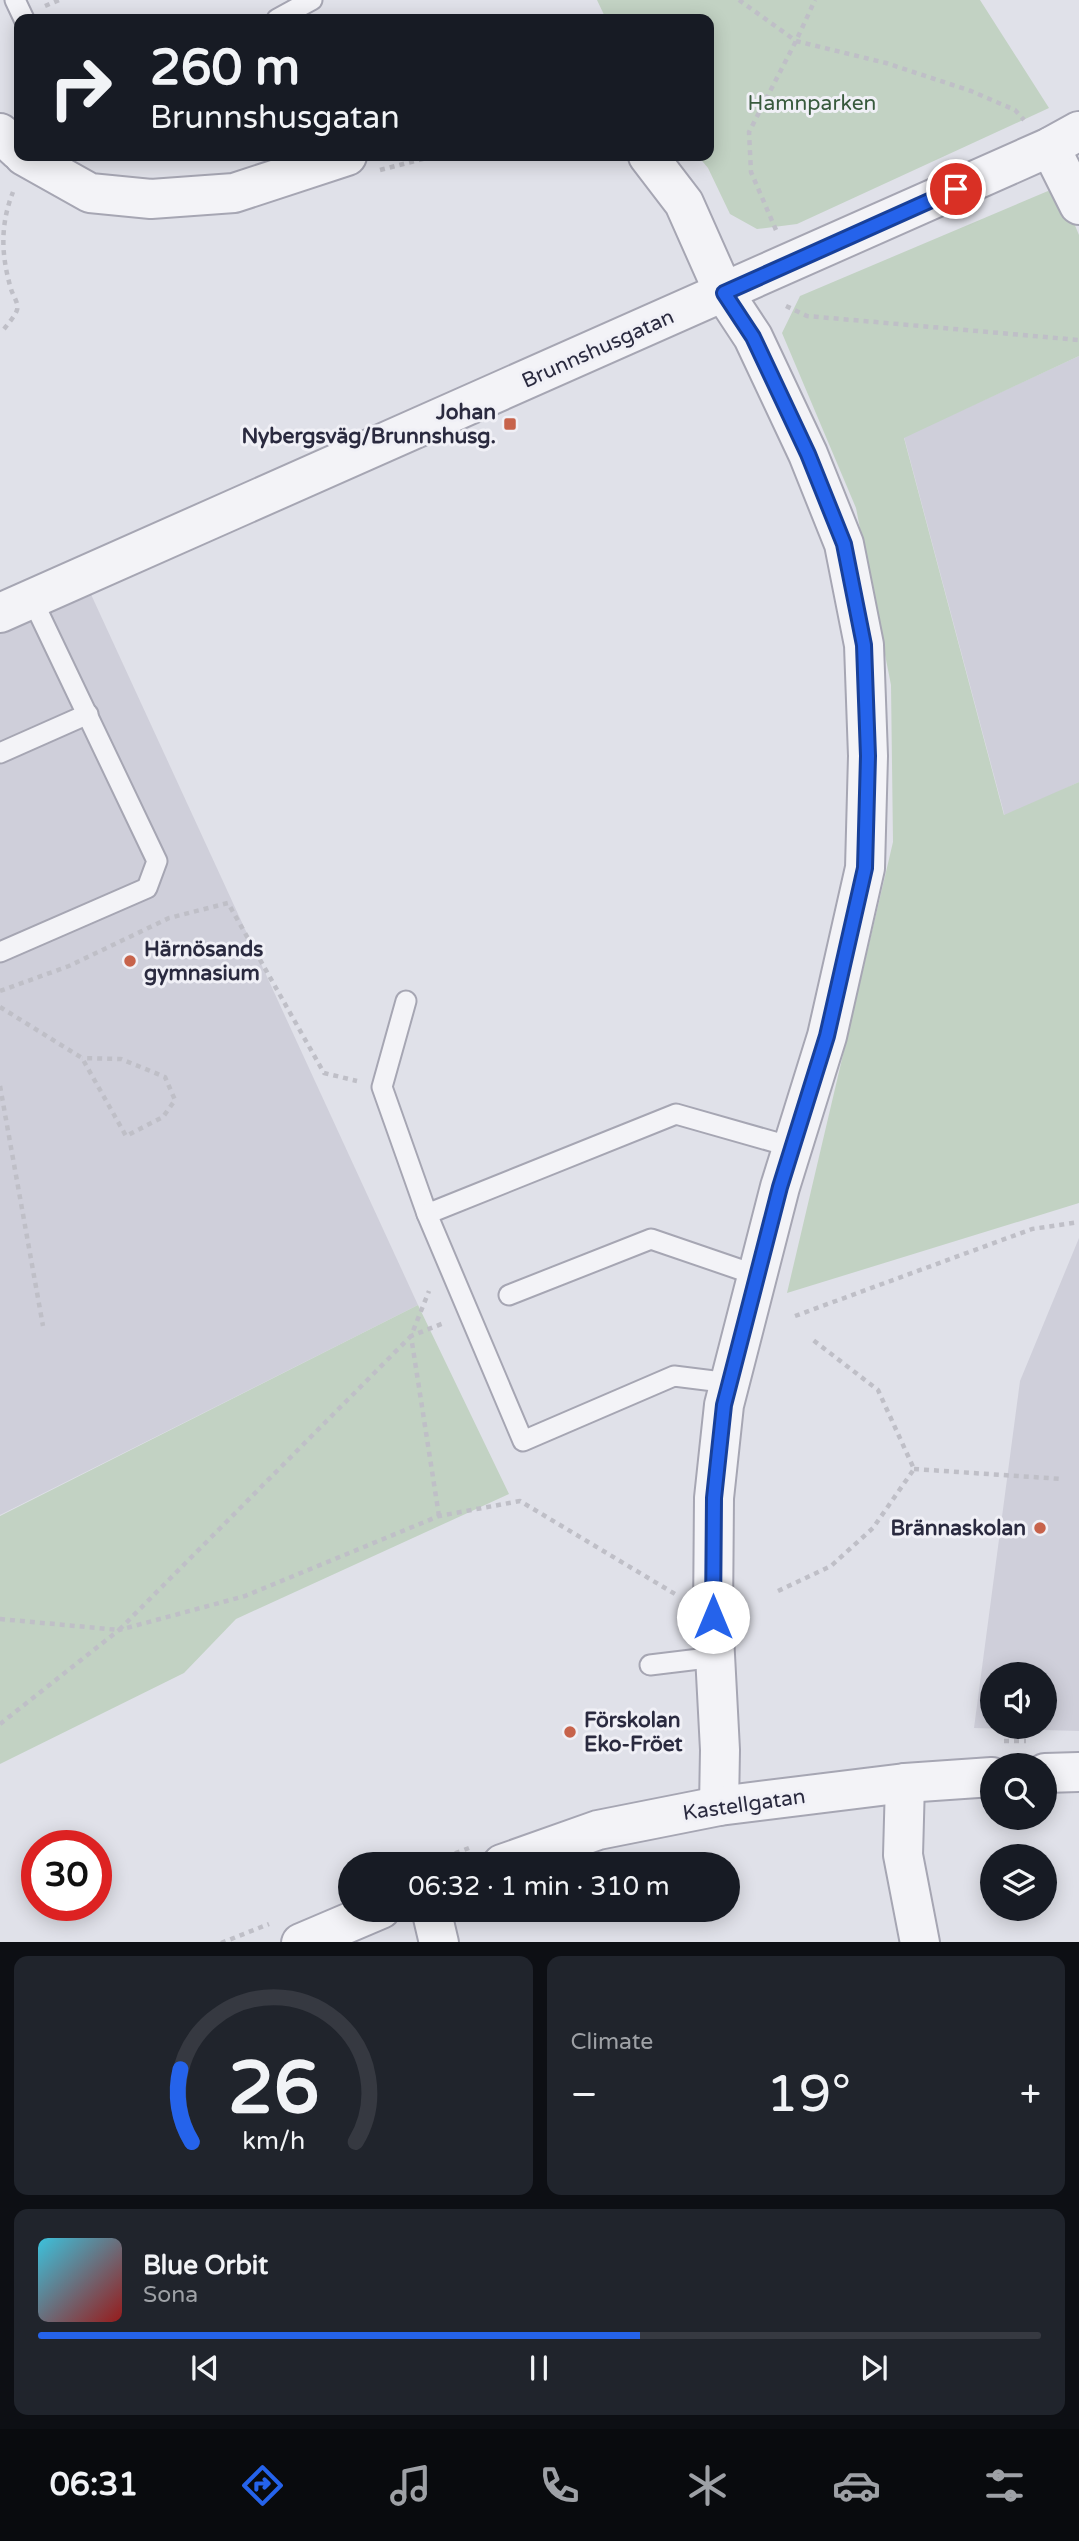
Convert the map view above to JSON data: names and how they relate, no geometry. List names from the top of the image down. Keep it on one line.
{"streets":{"street":["Brunnshusgatan","Kastellgatan"]},"parks":["Hamnparken"],"places":{"transit":["Johan Nybergsväg/Brunnshusg."],"other":["Härnösands gymnasium","Brännaskolan","Förskolan Eko-Fröet"]},"page":{"turn":["260 m","Brunnshusgatan"],"limit":"30","trip":"06:32 · 1 min · 310 m","tile":"Climate","heat":["−","19°","+"],"song":["Blue Orbit","Sona"],"tabs":"06:31","gauge":["26","km/h"]}}
